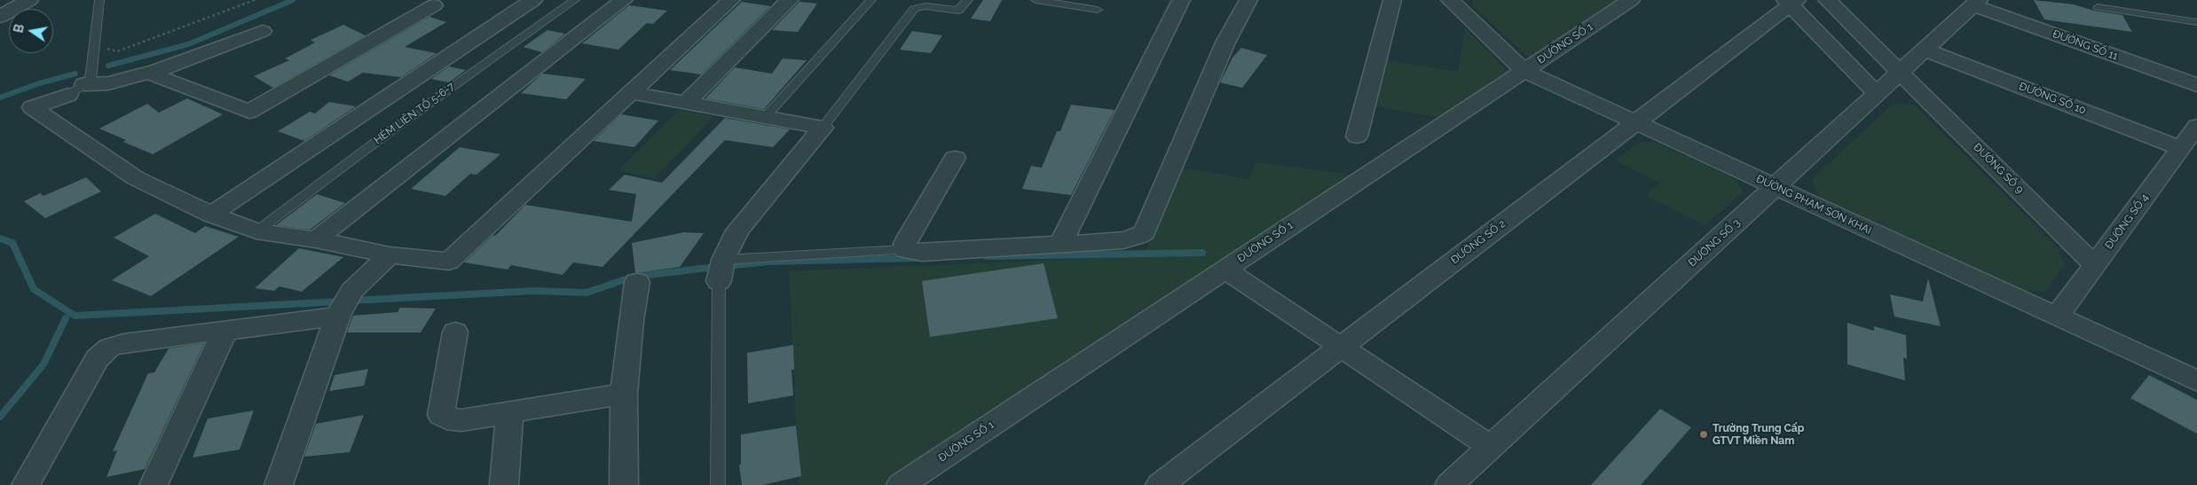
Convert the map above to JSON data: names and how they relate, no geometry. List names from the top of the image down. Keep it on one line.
{"streets":{"street":["ĐƯỜNG SỐ 1","ĐƯỜNG SỐ 11","ĐƯỜNG SỐ 10","ĐƯỜNG SỐ 9","ĐƯỜNG PHẠM SƠN KHAI","ĐƯỜNG SỐ 4","ĐƯỜNG SỐ 2","ĐƯỜNG SỐ 3"],"lane":["HẺM LIÊN TỔ 5-6-7"]},"crossings":[["ĐƯỜNG SỐ 1","ĐƯỜNG PHẠM SƠN KHAI"],["ĐƯỜNG SỐ 11","ĐƯỜNG SỐ 3"],["ĐƯỜNG SỐ 10","ĐƯỜNG SỐ 4"],["ĐƯỜNG SỐ 10","ĐƯỜNG SỐ 3"],["ĐƯỜNG SỐ 9","ĐƯỜNG SỐ 4"],["ĐƯỜNG SỐ 9","ĐƯỜNG SỐ 3"],["ĐƯỜNG PHẠM SƠN KHAI","ĐƯỜNG SỐ 4"],["ĐƯỜNG PHẠM SƠN KHAI","ĐƯỜNG SỐ 2"],["ĐƯỜNG PHẠM SƠN KHAI","ĐƯỜNG SỐ 3"]],"places":["Trường Trung Cấp GTVT Miền Nam"],"north":"left"}
